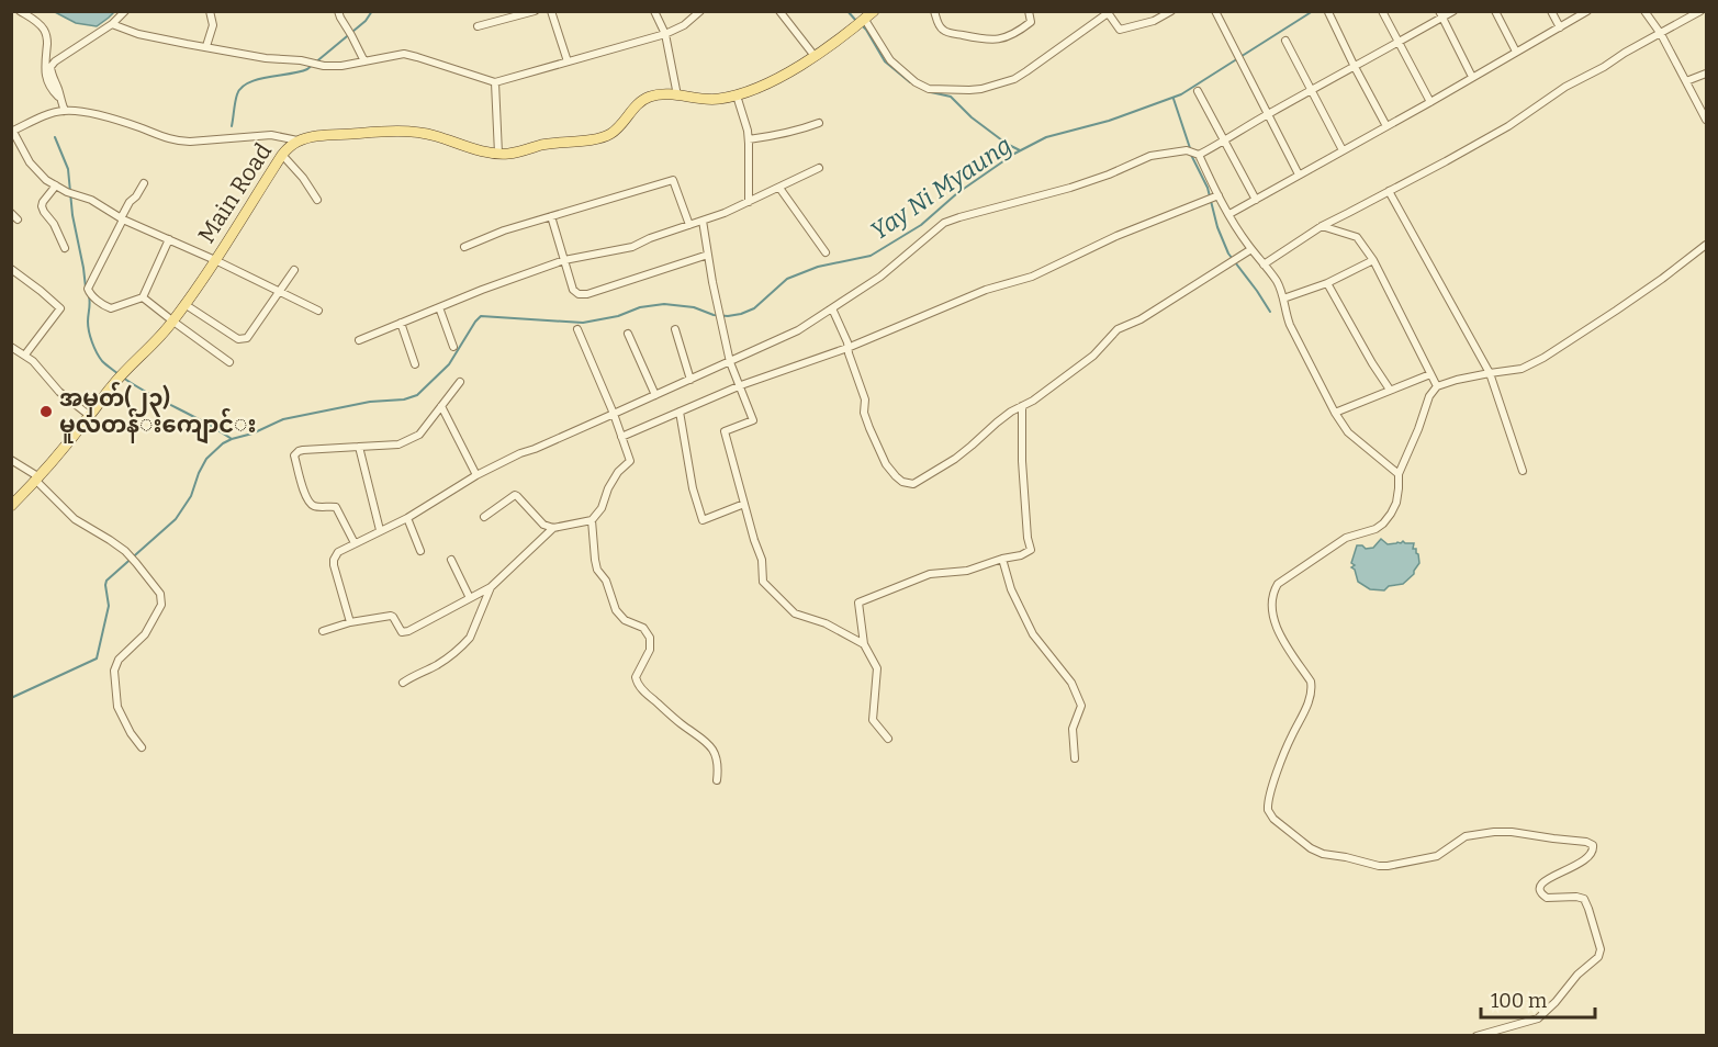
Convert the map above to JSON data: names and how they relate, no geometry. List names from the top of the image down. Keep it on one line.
{"streets":{"main road":["Main Road"]},"water":["Yay Ni Myaung"],"places":["အမှတ်(၂၃) မူလတန်‌း‌ကျောင်‌း"],"scale_bar":"100 m"}
